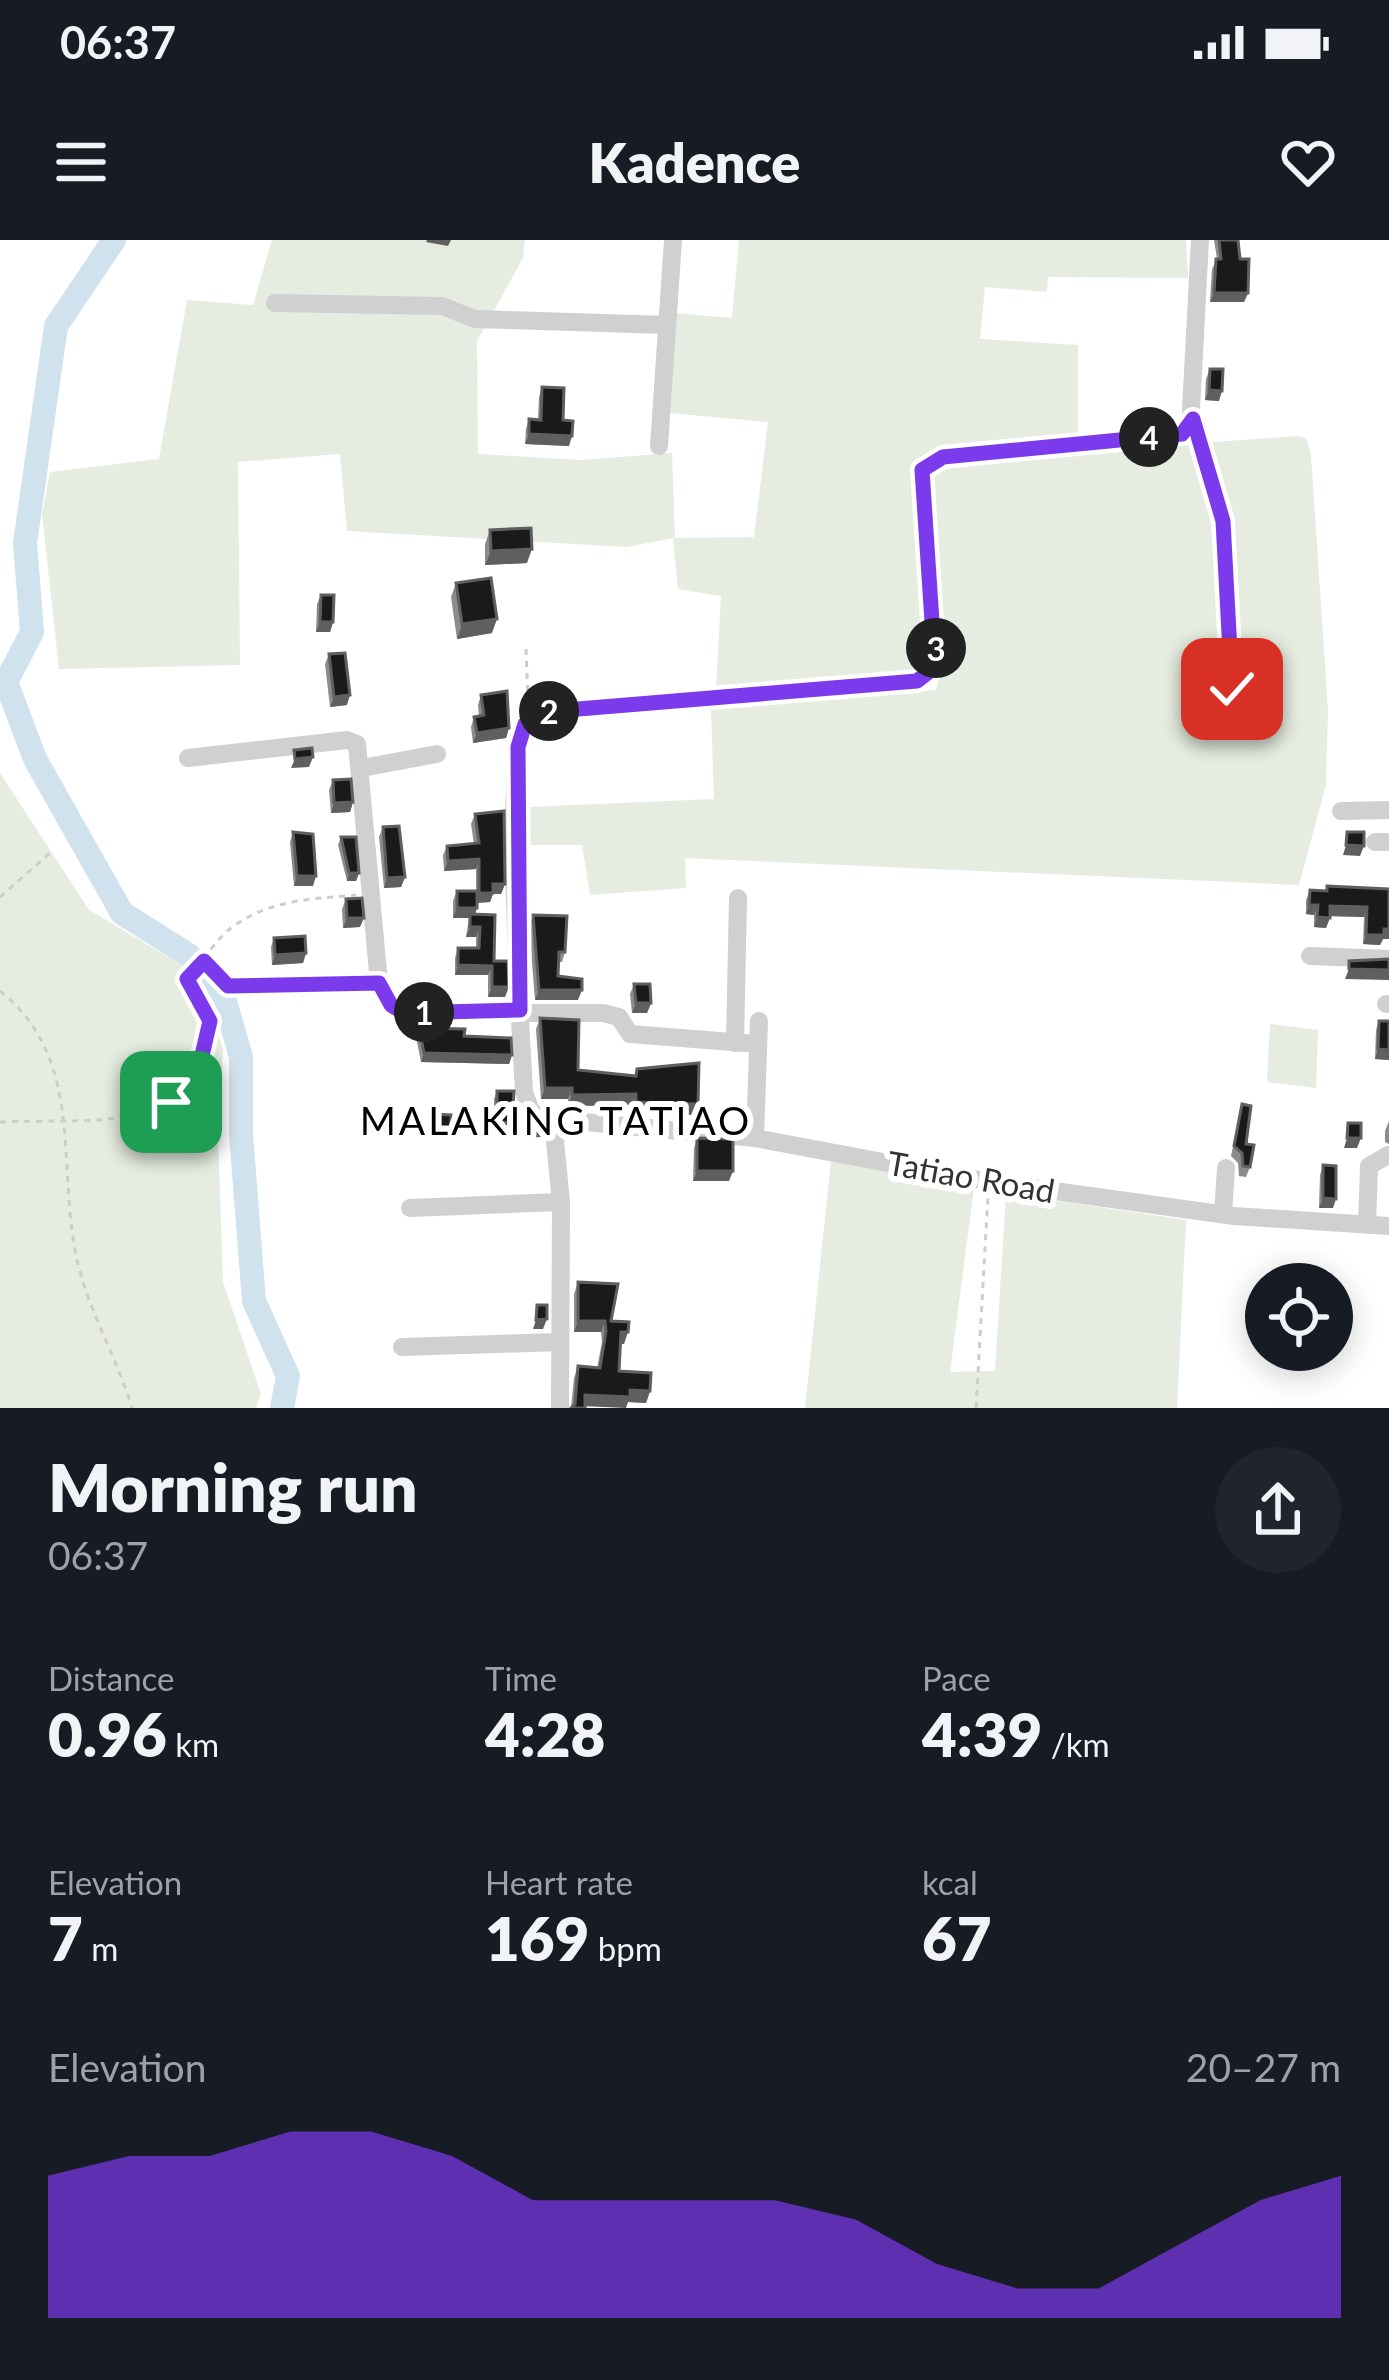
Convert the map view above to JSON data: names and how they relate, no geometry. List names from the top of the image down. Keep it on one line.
{"streets":{"street":["Tatiao Road"]},"districts":["MALAKING TATIAO"],"page":{"status":"06:37","header":"Kadence","pins":["4","3","2","1"],"heading":["Morning run","06:37"],"stats":[["Distance","0.96 km"],["Time","4:28"],["Pace","4:39 /km"],["Elevation","7 m"],["Heart rate","169 bpm"],["kcal","67"]],"chart":["Elevation","20–27 m"]}}
